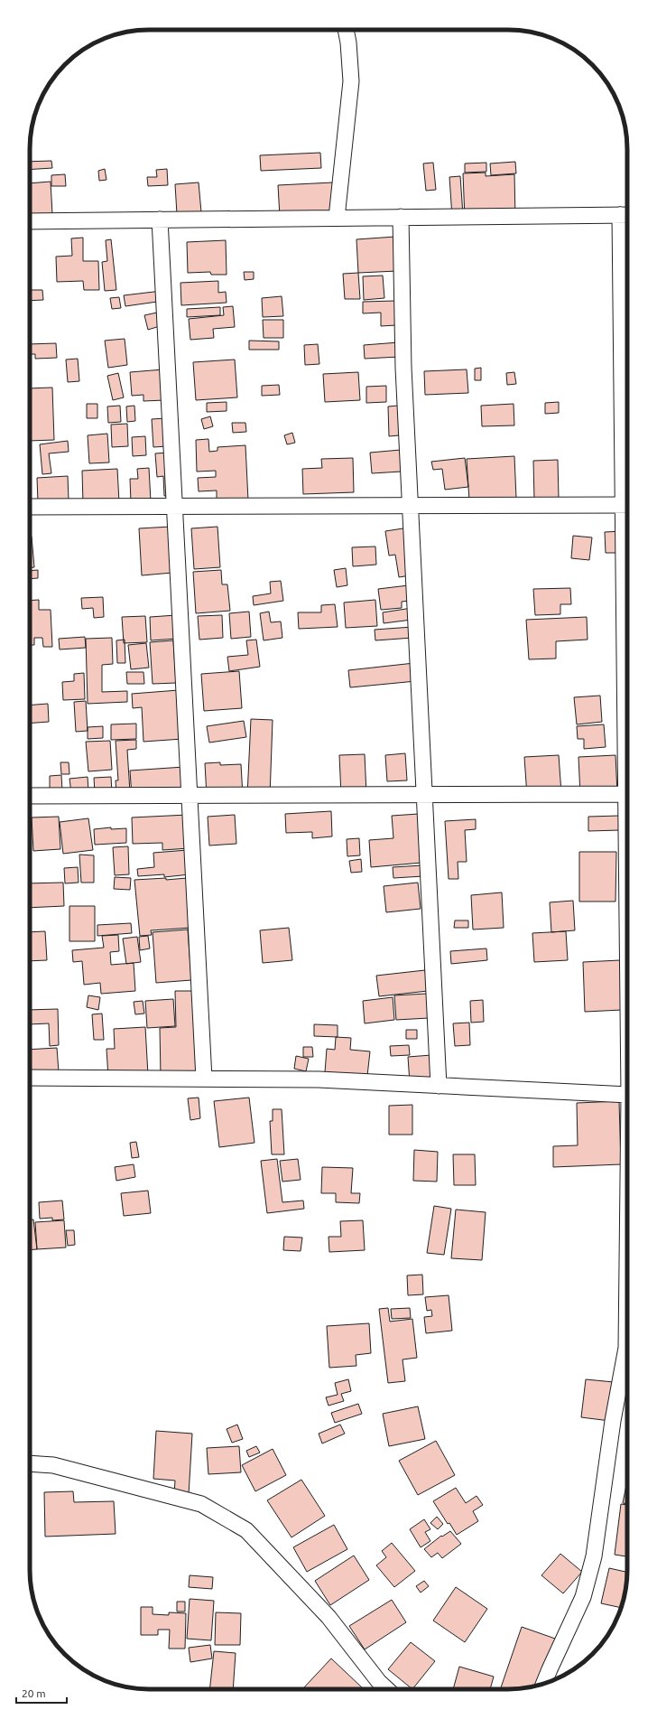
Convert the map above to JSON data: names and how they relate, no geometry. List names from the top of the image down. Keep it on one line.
{"scale_bar":"20 m"}
